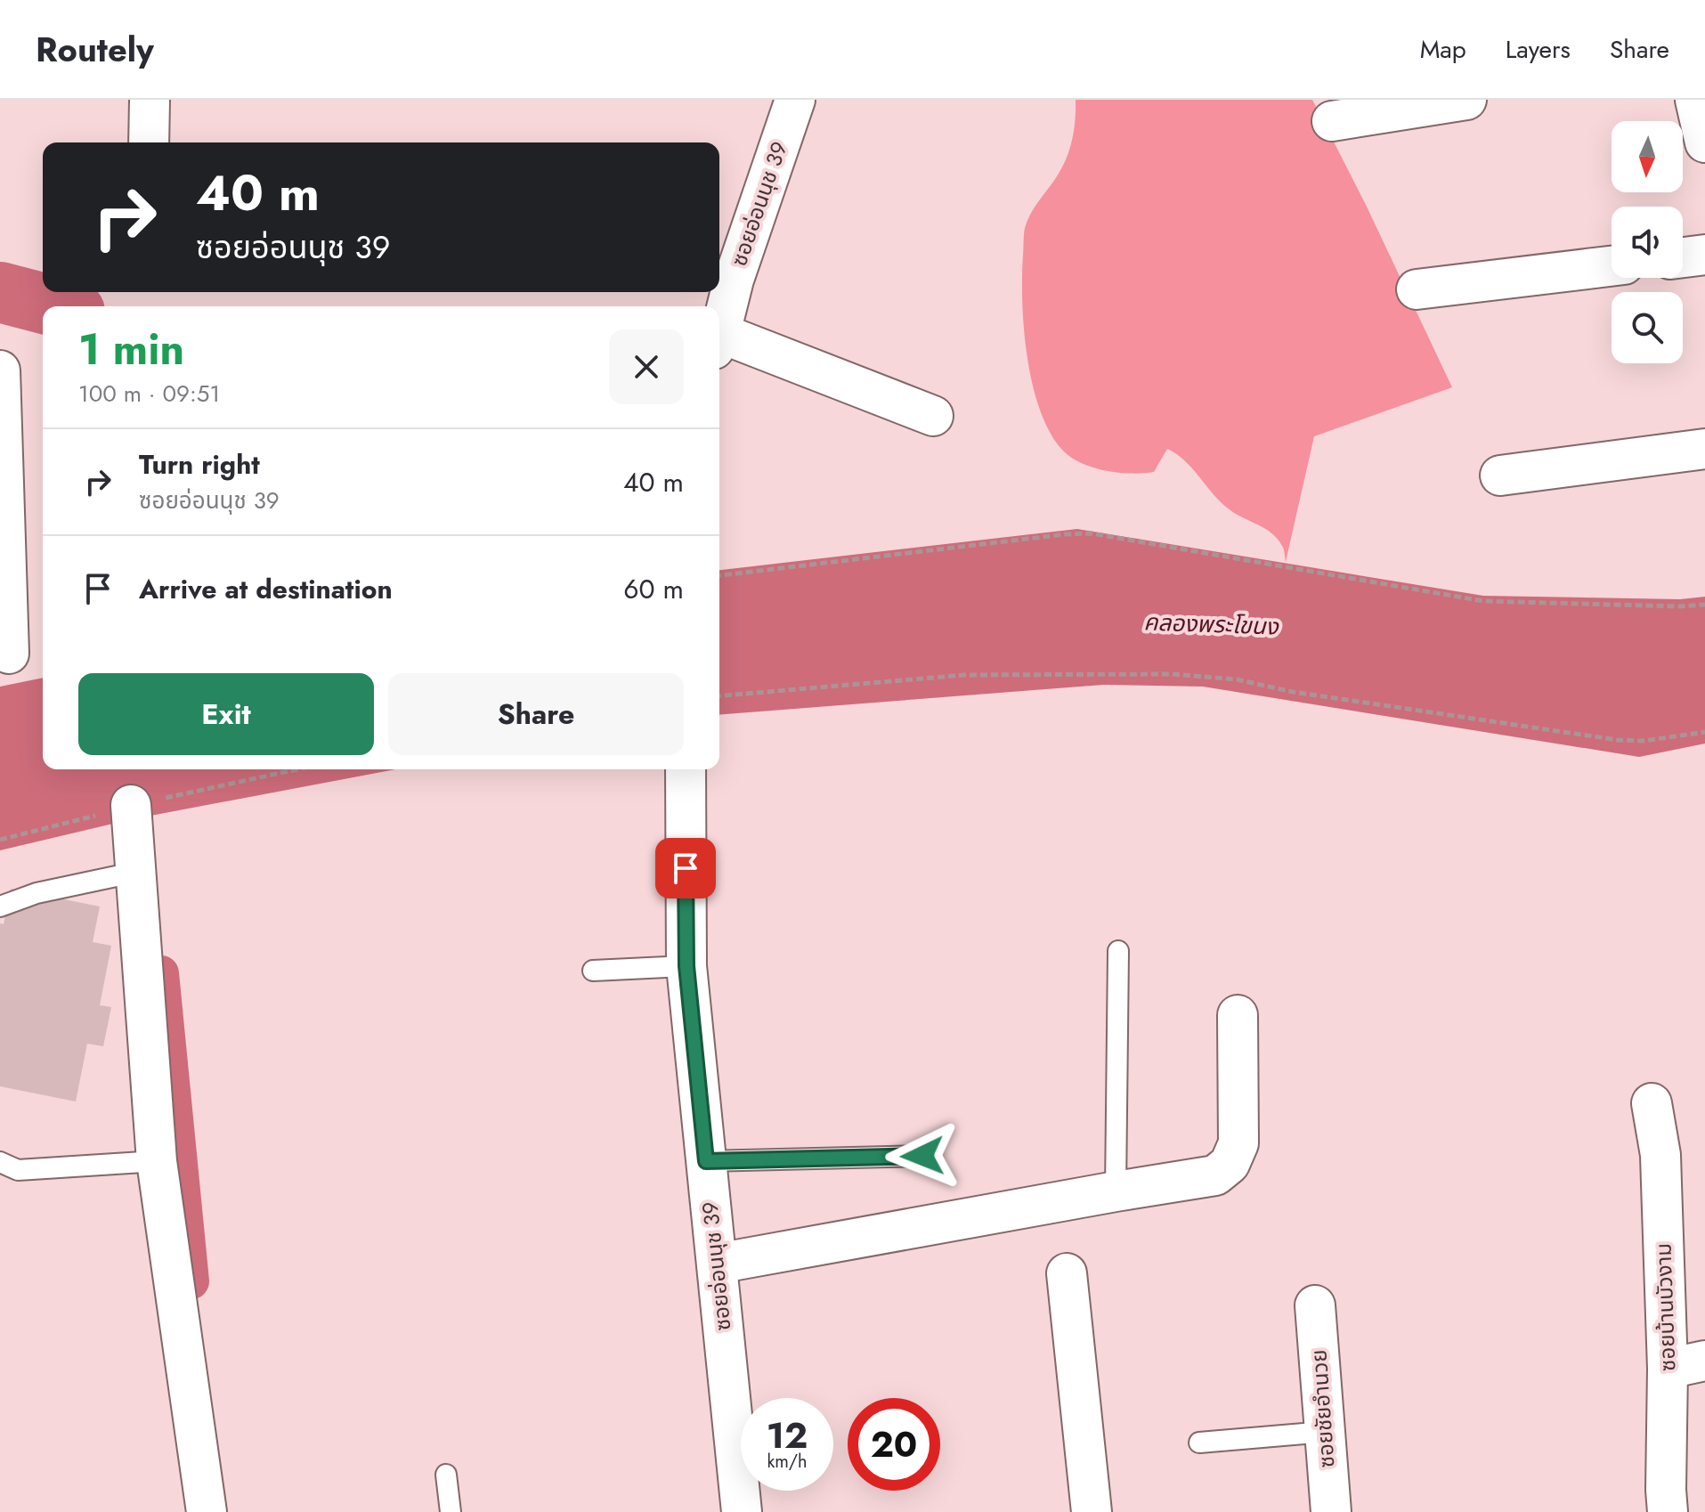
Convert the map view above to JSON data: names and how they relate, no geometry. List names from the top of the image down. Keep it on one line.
{"streets":{"street":["ซอยอ่อนนุช 39","ซอยบ้านบัวงาม","ซอยชัยอำนวย"]},"water":["คลองพระโขนง"],"north":"bottom","page":{"header":"Routely","nav":["Map","Layers","Share"],"turn":["40 m","ซอยอ่อนนุช 39"],"heading":["1 min","100 m · 09:51"],"list":[{"name":"Turn right","note":"ซอยอ่อนนุช 39","value":"40 m"},{"name":"Arrive at destination","value":"60 m"}],"buttons":["Exit","Share"],"speed":"12 km/h","limit":"20"}}
